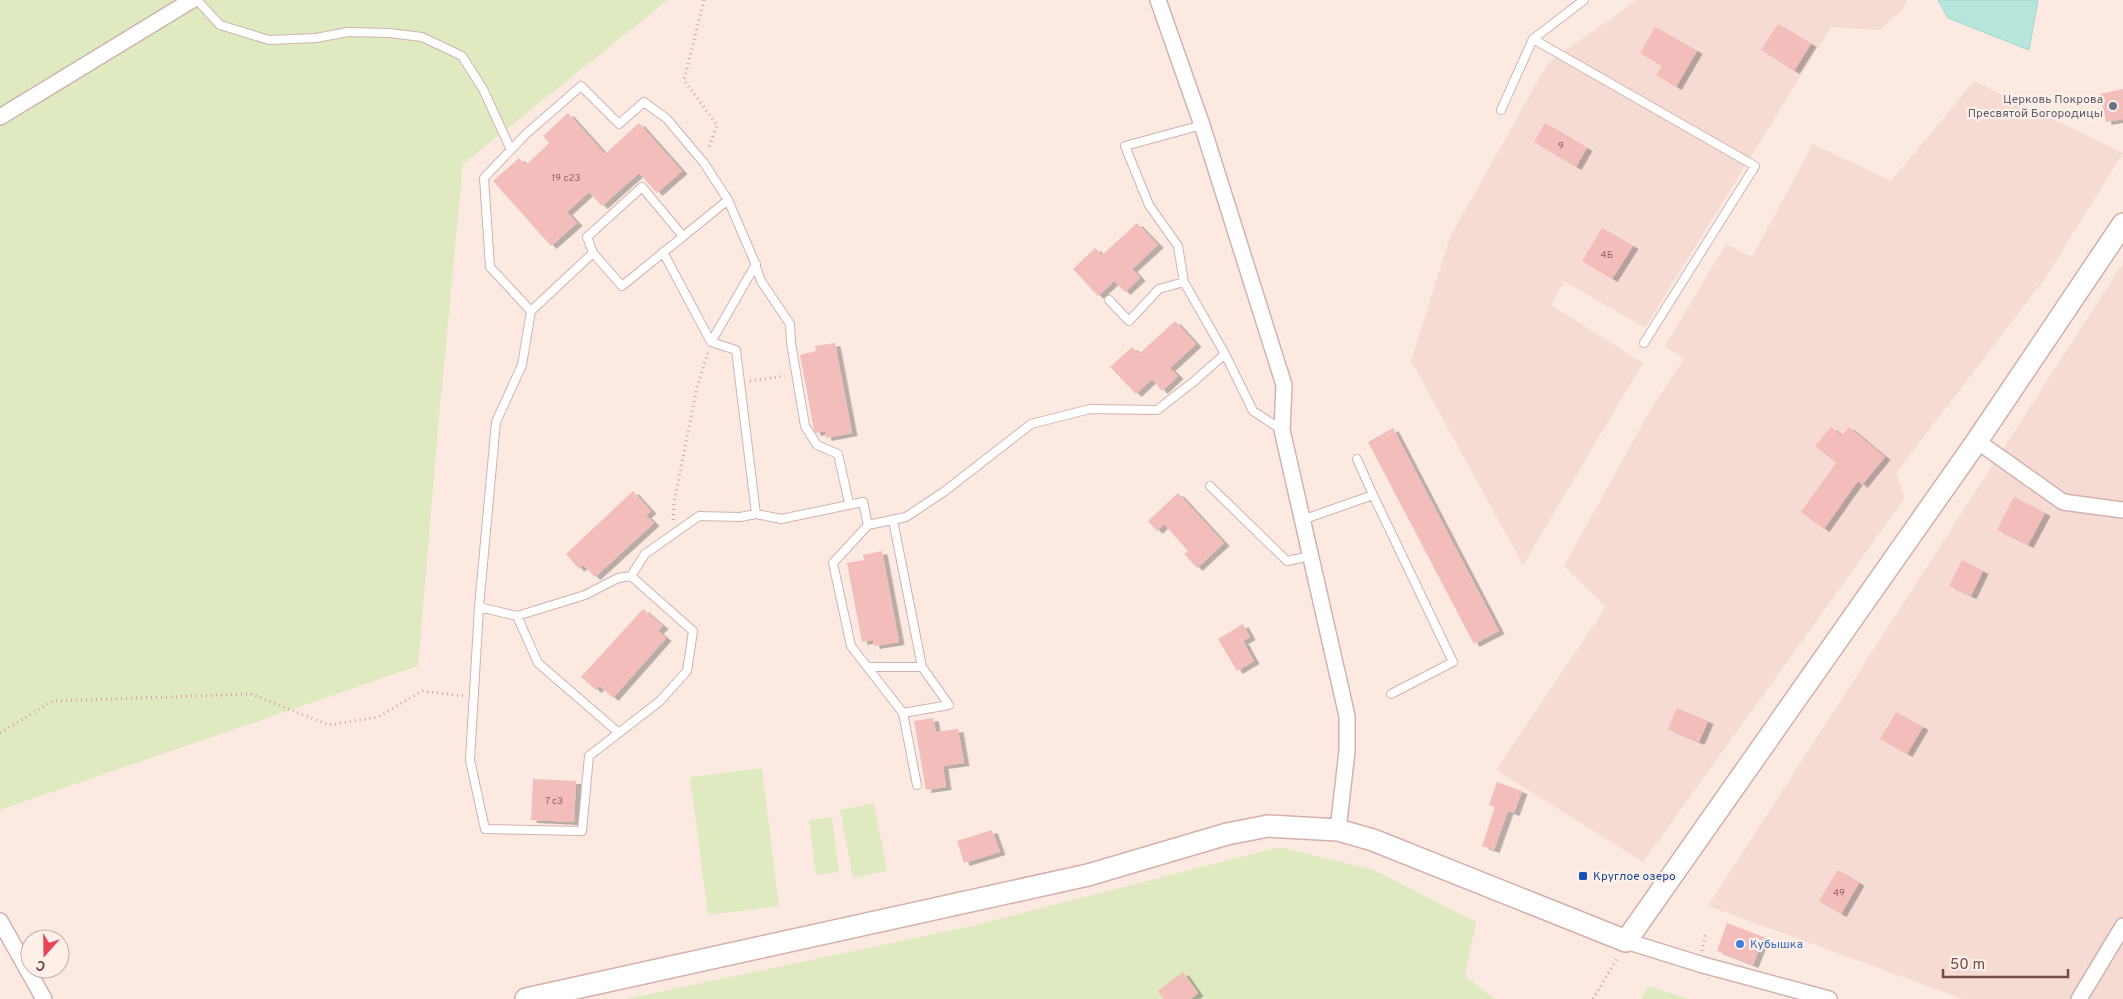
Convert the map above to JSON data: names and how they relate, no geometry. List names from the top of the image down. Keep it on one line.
{"places":{"other":["Церковь Покрова Пресвятой Богородицы","Кубышка"],"transit":["Круглое озеро"]},"house_numbers":["9","19 с23","4Б","7 с3","49"],"scale_bar":"50 m","north":"bottom"}
